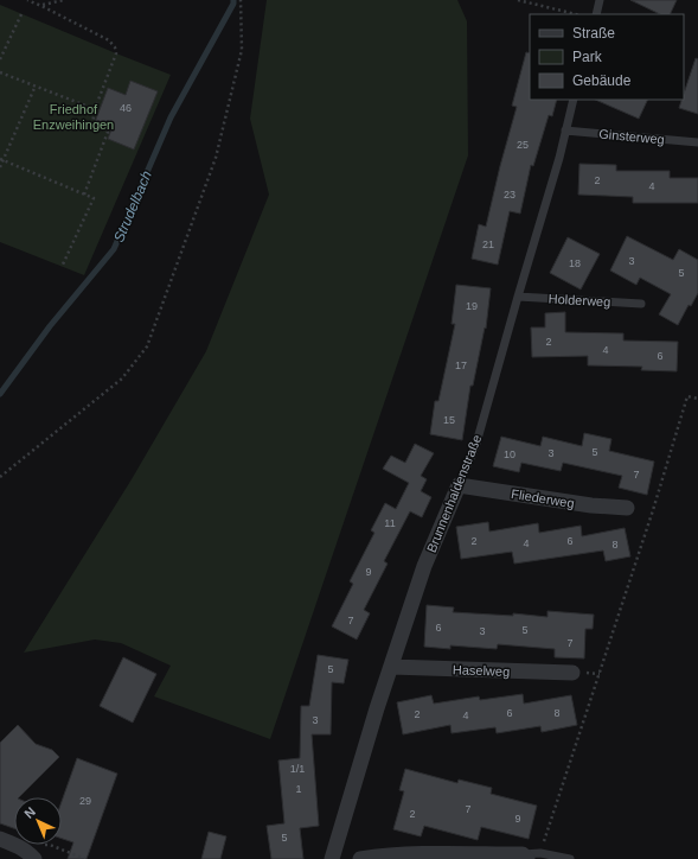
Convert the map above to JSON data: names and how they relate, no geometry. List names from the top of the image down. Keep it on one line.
{"streets":{"street":["Brunnenhaldenstraße","Fliederweg","Haselweg"],"lane":["Ginsterweg","Holderweg"]},"crossings":[["Ginsterweg","Brunnenhaldenstraße"],["Holderweg","Brunnenhaldenstraße"],["Brunnenhaldenstraße","Fliederweg"],["Brunnenhaldenstraße","Haselweg"]],"water":["Strudelbach"],"parks":["Friedhof Enzweihingen"],"house_numbers":["46","25","2","4","23","21","3","18","5","19","2","4","6","17","15","5","3","10","7","11","2","6","4","8","9","7","6","5","3","7","5","6","8","2","4","3","1/1","1","29","7","2","9","5"],"legend":["Straße","Park","Gebäude"],"north":"top left"}
